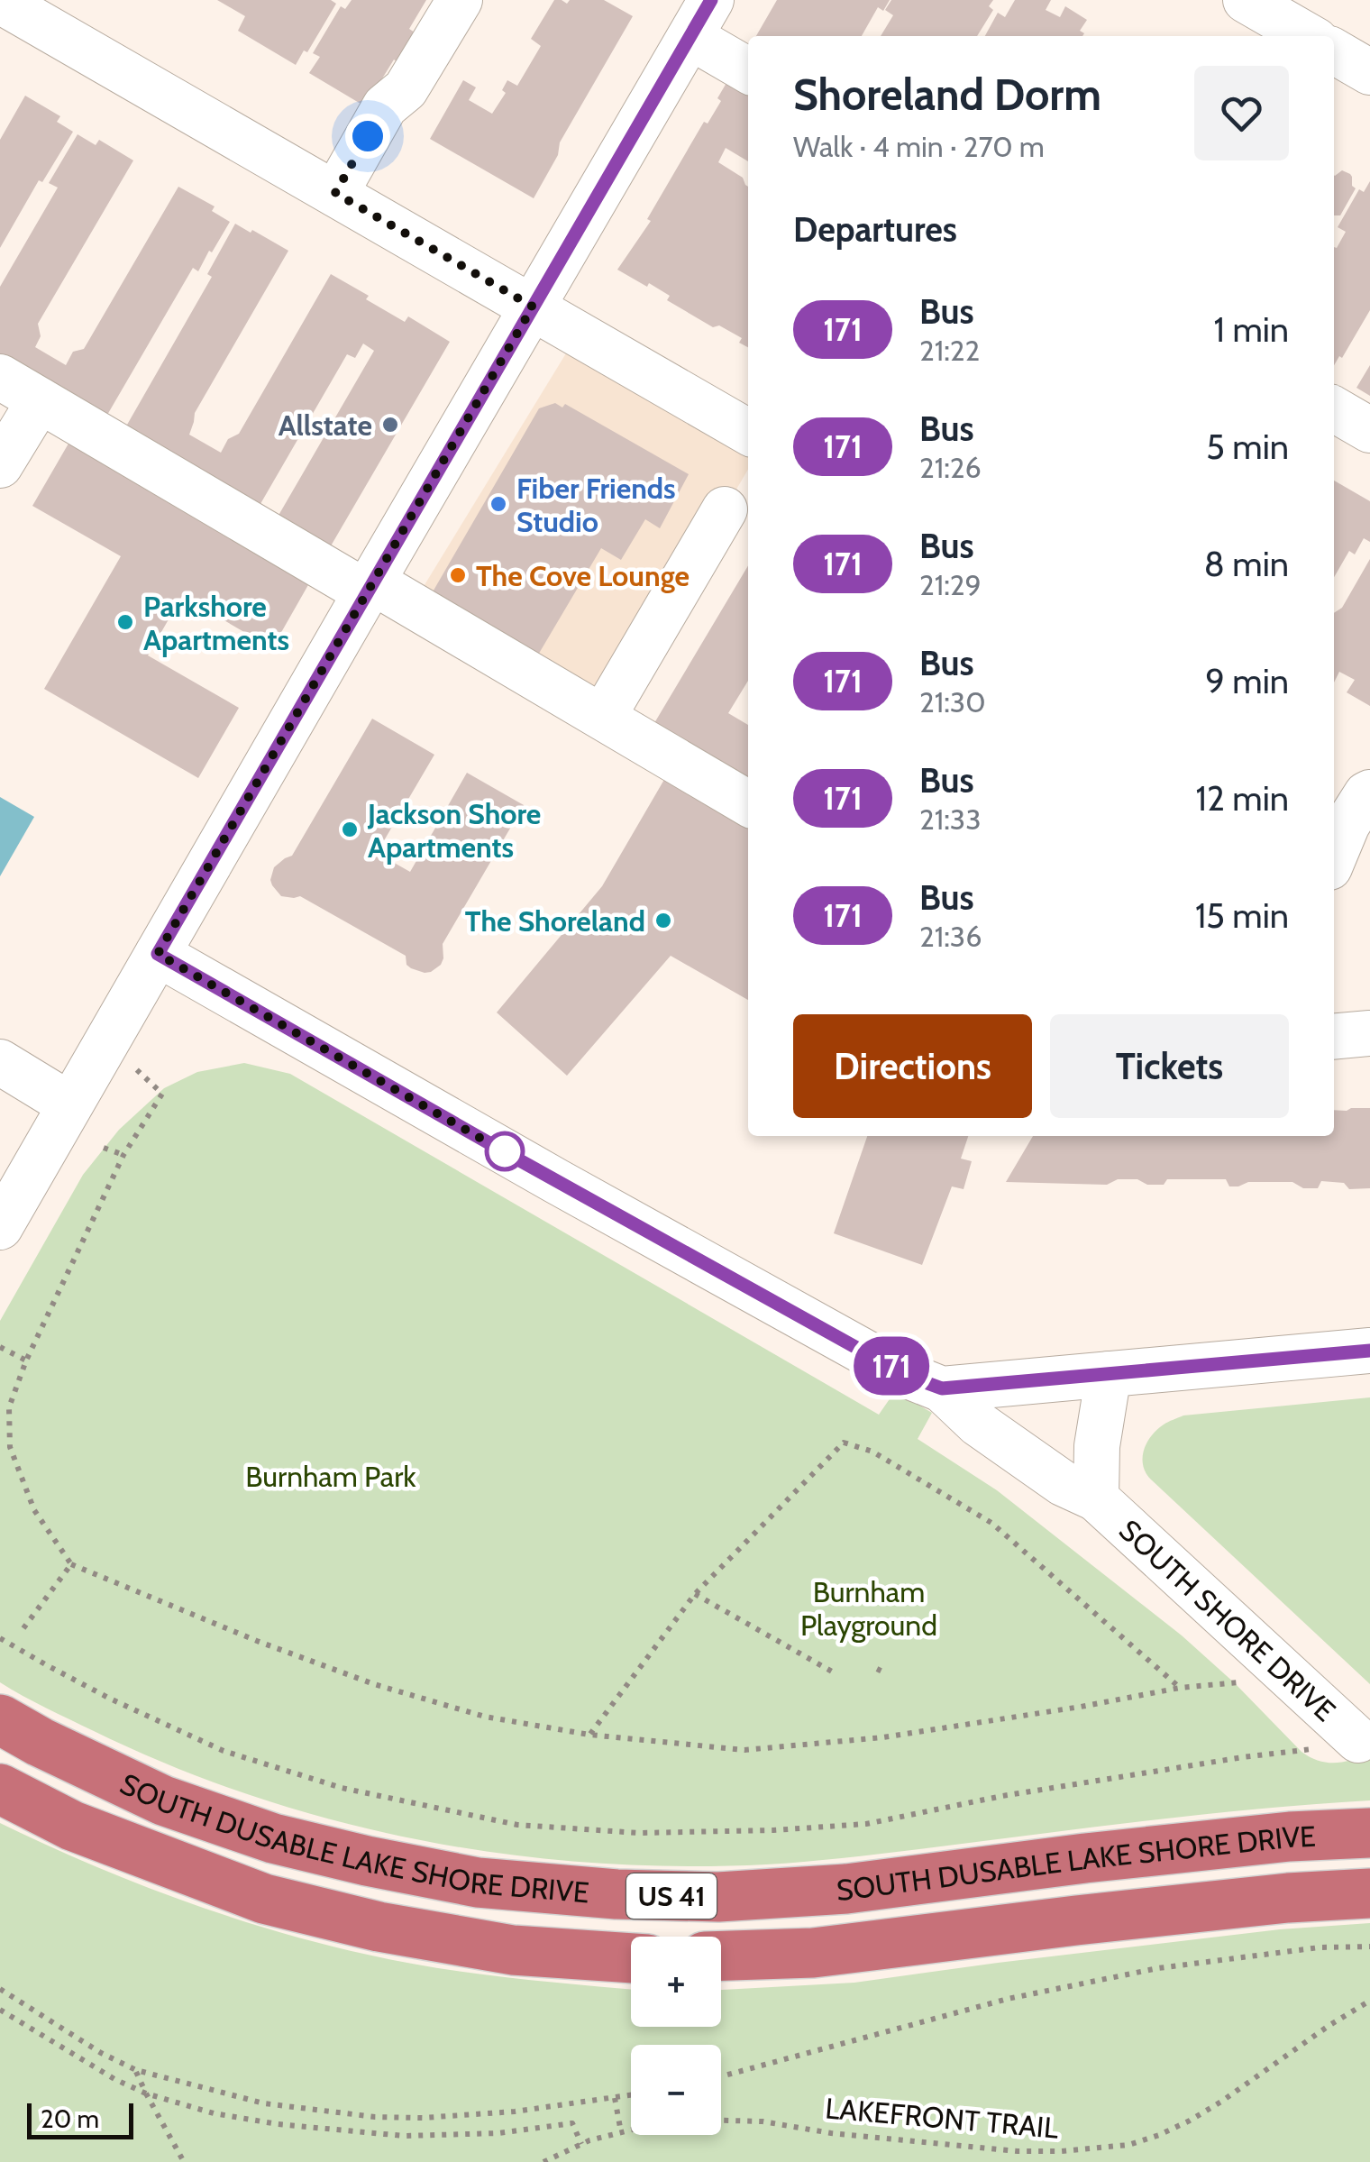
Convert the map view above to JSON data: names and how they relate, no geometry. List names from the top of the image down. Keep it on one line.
{"streets":{"highway":["SOUTH DUSABLE LAKE SHORE DRIVE","US 41"],"street":["SOUTH SHORE DRIVE"],"path":["LAKEFRONT TRAIL"]},"parks":["Burnham Park","Burnham Playground"],"places":["Allstate","Fiber Friends Studio","The Cove Lounge","Parkshore Apartments","Jackson Shore Apartments","The Shoreland"],"lines":["bus line 171"],"scale_bar":"20 m","page":{"on_map":"171","heading":[["Shoreland Dorm","Walk · 4 min · 270 m"],"Departures"],"list":[{"mark":"171","name":"Bus","note":"21:22","value":"1 min"},{"mark":"171","name":"Bus","note":"21:26","value":"5 min"},{"mark":"171","name":"Bus","note":"21:29","value":"8 min"},{"mark":"171","name":"Bus","note":"21:30","value":"9 min"},{"mark":"171","name":"Bus","note":"21:33","value":"12 min"},{"mark":"171","name":"Bus","note":"21:36","value":"15 min"}],"buttons":["Directions","Tickets"],"map_buttons":["+","−"],"scale":"20 m"}}
